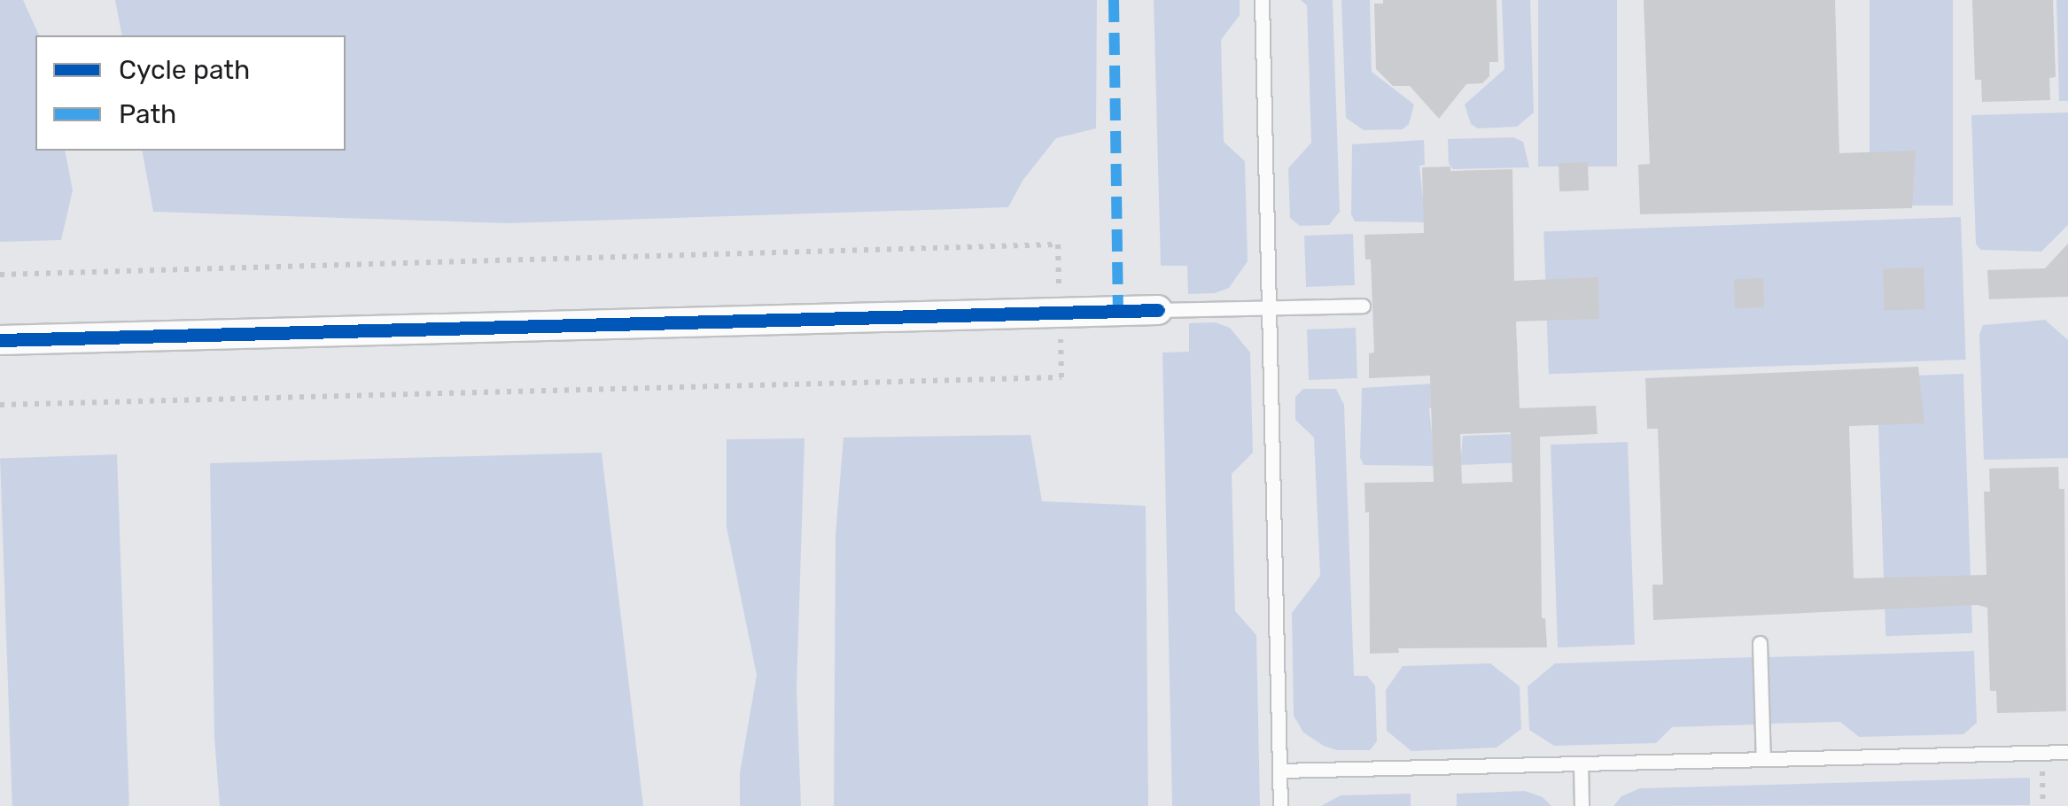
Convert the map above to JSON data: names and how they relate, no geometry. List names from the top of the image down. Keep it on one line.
{"legend":["Cycle path","Path"]}
